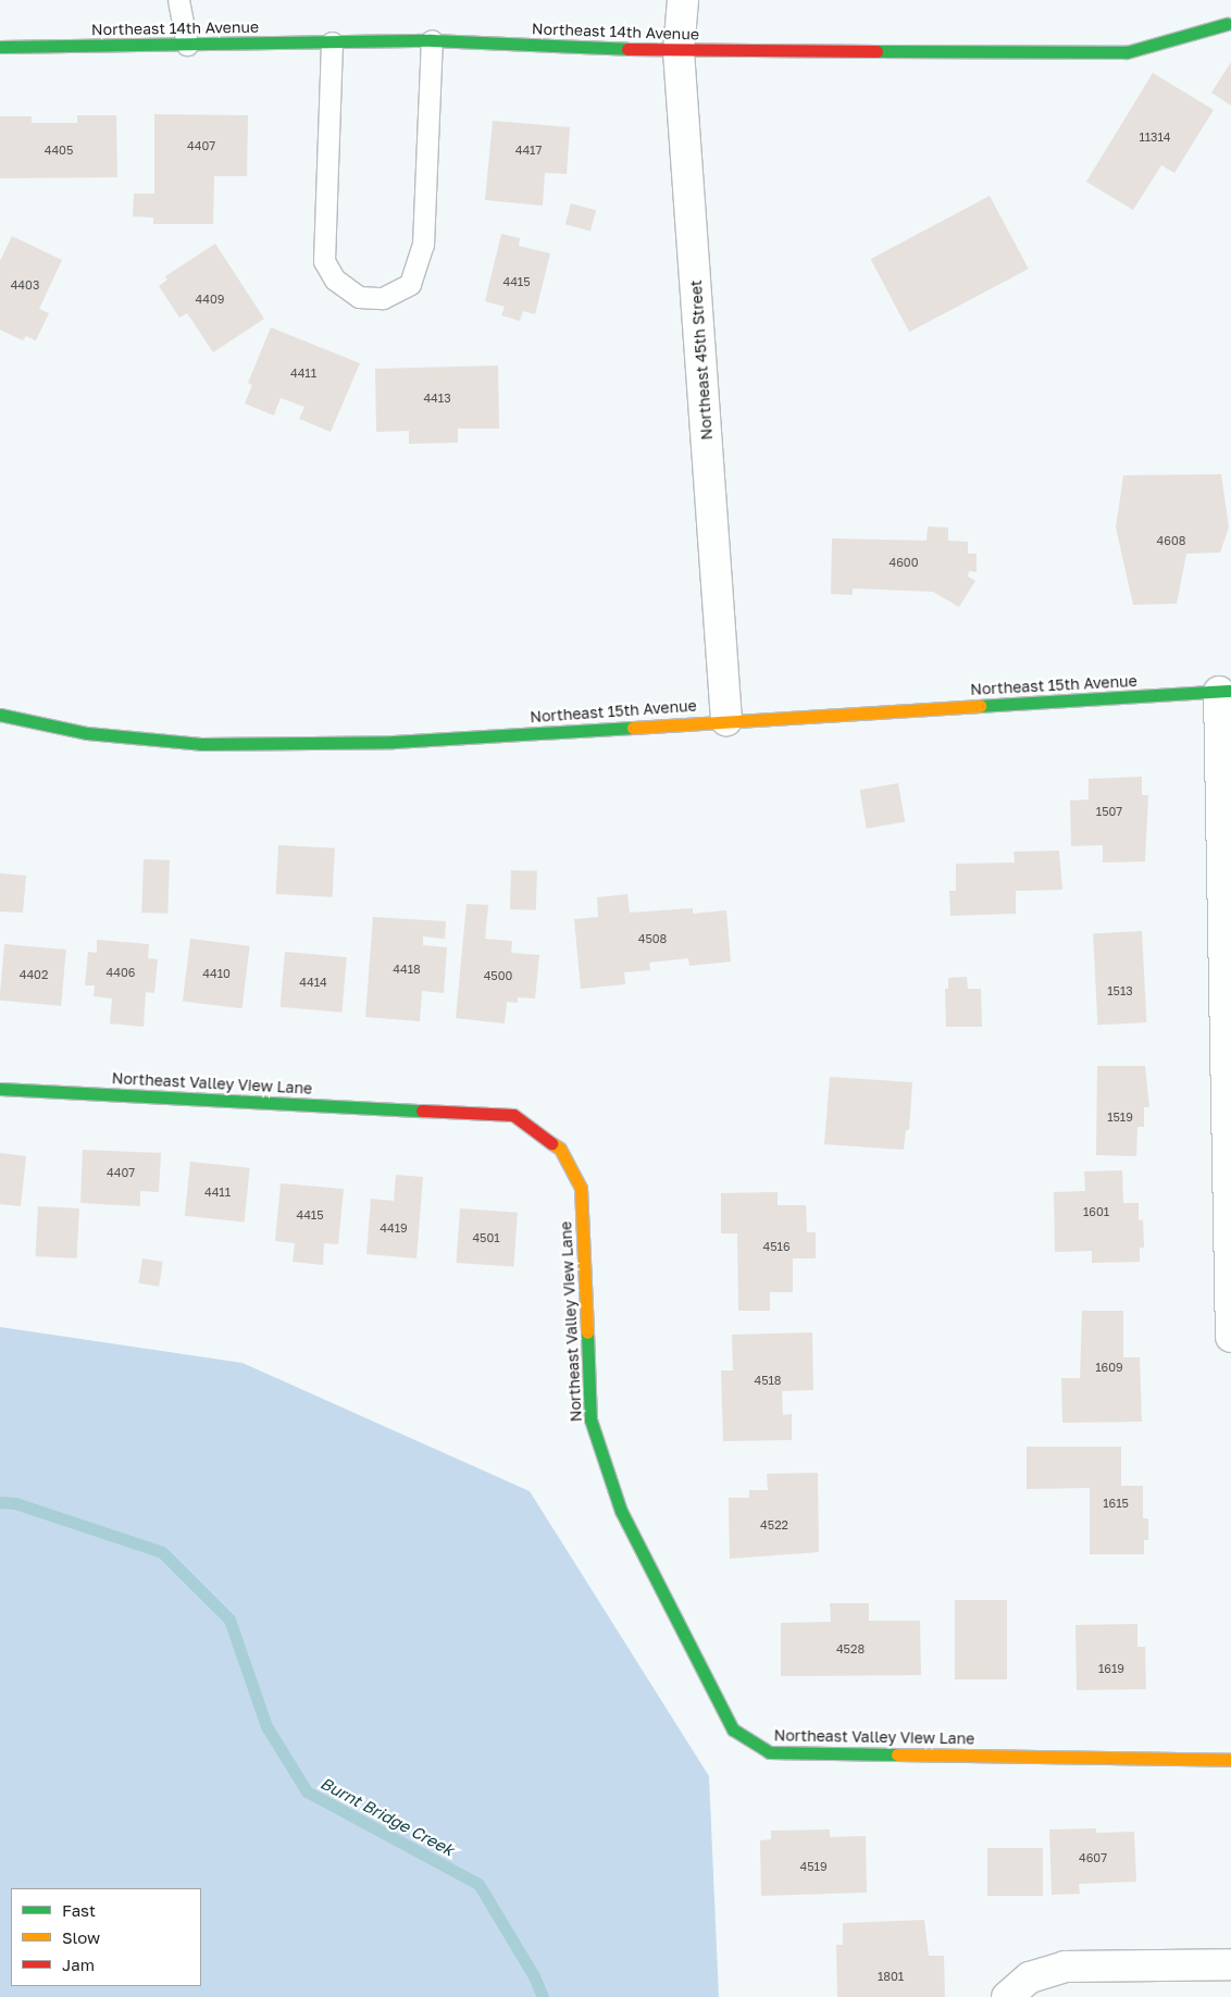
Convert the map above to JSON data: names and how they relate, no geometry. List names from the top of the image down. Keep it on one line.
{"streets":{"street":["Northeast 14th Avenue","Northeast 45th Street","Northeast 15th Avenue","Northeast Valley View Lane"]},"crossings":[["Northeast 14th Avenue","Northeast 45th Street"],["Northeast 45th Street","Northeast 15th Avenue"]],"water":["Burnt Bridge Creek"],"house_numbers":["11314","4407","4405","4417","4415","4403","4409","4411","4413","4608","4600","1507","4508","4418","4406","4410","4402","4500","4414","1513","1519","4407","4411","1601","4415","4419","4501","4516","1609","4518","1615","4522","4528","1619","4607","4519","1801"],"legend":["Fast","Slow","Jam"]}
